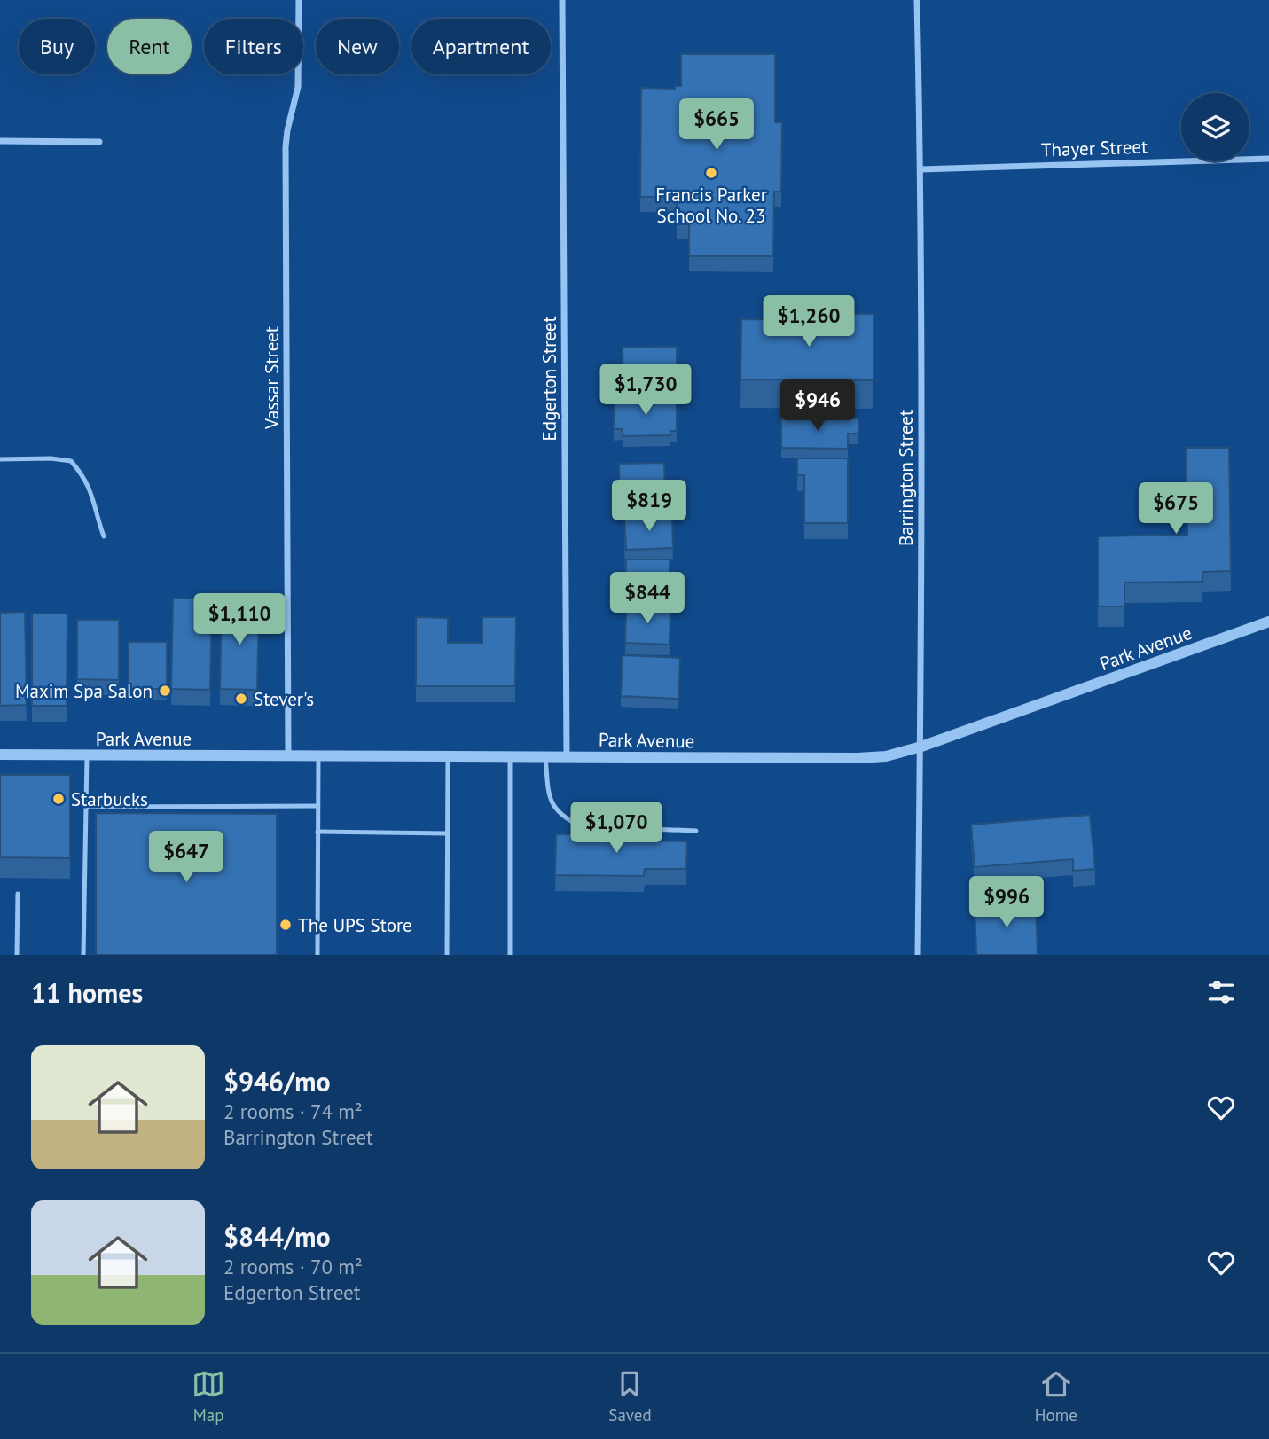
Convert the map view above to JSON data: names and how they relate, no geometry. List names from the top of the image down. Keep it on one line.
{"streets":{"street":["Thayer Street","Vassar Street","Edgerton Street","Barrington Street","Park Avenue"]},"crossings":[["Thayer Street","Barrington Street"],["Vassar Street","Park Avenue"],["Edgerton Street","Park Avenue"],["Barrington Street","Park Avenue"]],"places":["Francis Parker School No. 23","Maxim Spa Salon","Stever's","Starbucks","The UPS Store"],"page":{"chip":["Buy","Rent","Filters","New","Apartment"],"price":["$665","$1,260","$1,730","$946","$819","$675","$844","$1,110","$1,070","$647","$996"],"heading":"11 homes","list":[{"name":"$946/mo","note":"2 rooms · 74 m² · Barrington Street"},{"name":"$844/mo","note":"2 rooms · 70 m² · Edgerton Street"}],"tabs":["Map","Saved","Home"]}}
